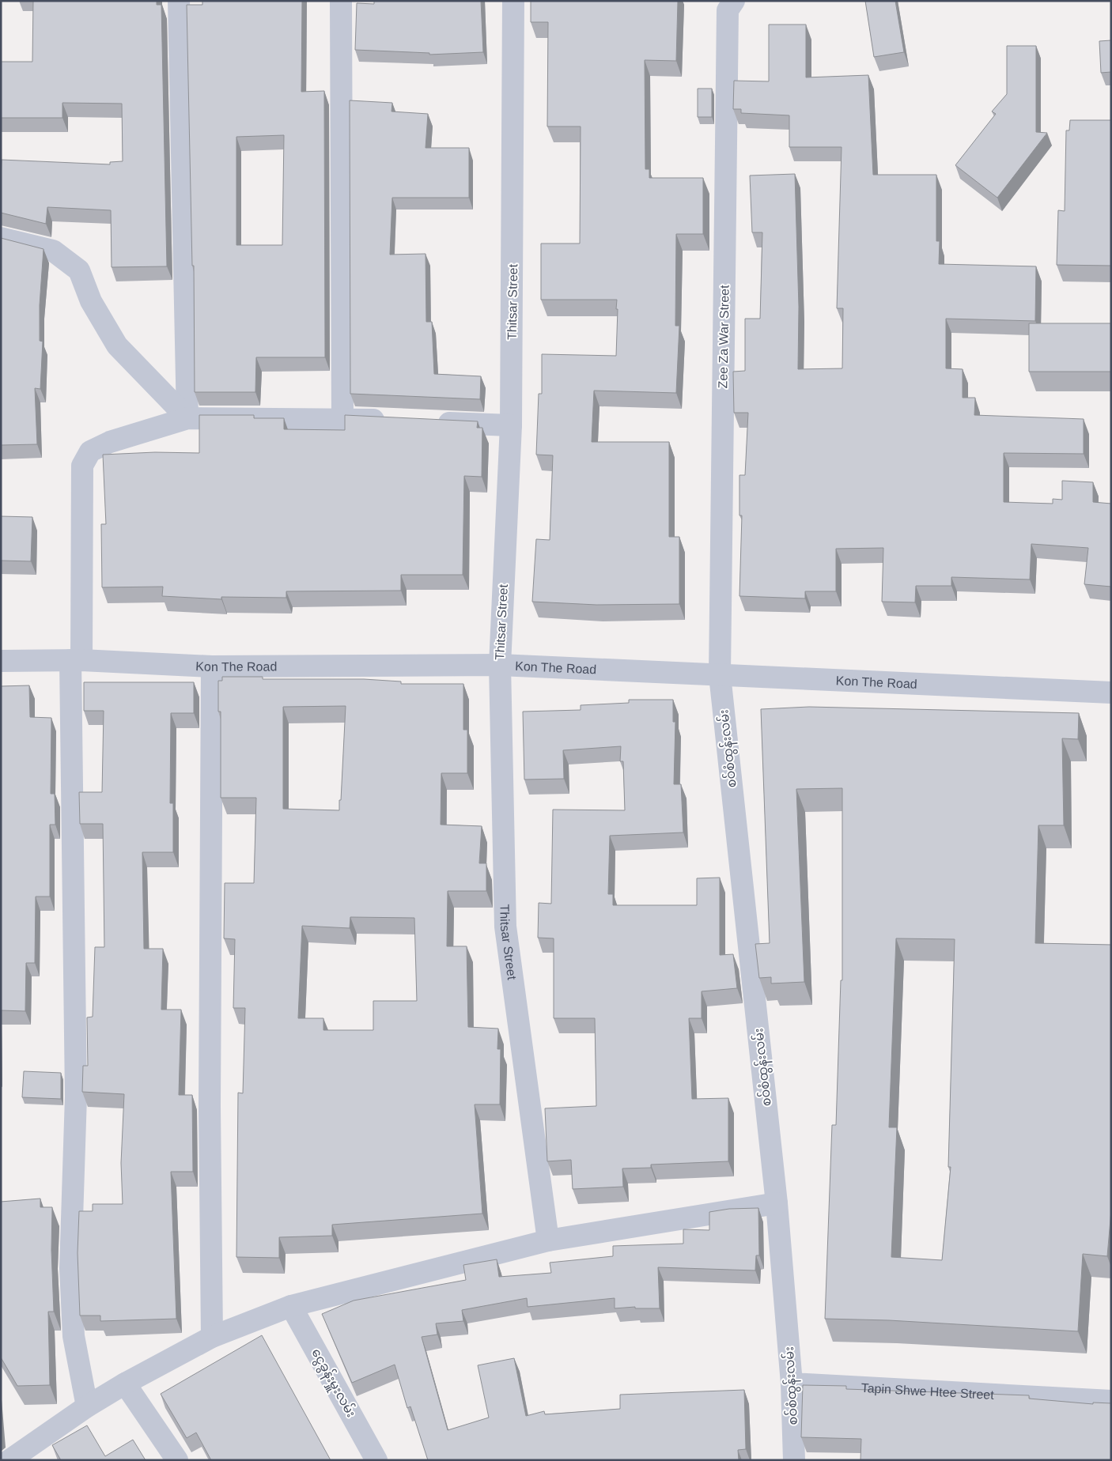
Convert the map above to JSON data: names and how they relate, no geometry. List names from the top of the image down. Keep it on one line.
{"streets":{"street":["Thitsar Street","Zee Za War Street","Kon The Road","စဝ်စံထွန်းလမ်း","ငွေခွန်းမှူးလမ်း","Tapin Shwe Htee Street"]},"crossings":[["Thitsar Street","Kon The Road"],["Zee Za War Street","Kon The Road"],["Zee Za War Street","စဝ်စံထွန်းလမ်း"],["Kon The Road","စဝ်စံထွန်းလမ်း"],["စဝ်စံထွန်းလမ်း","Tapin Shwe Htee Street"]]}
